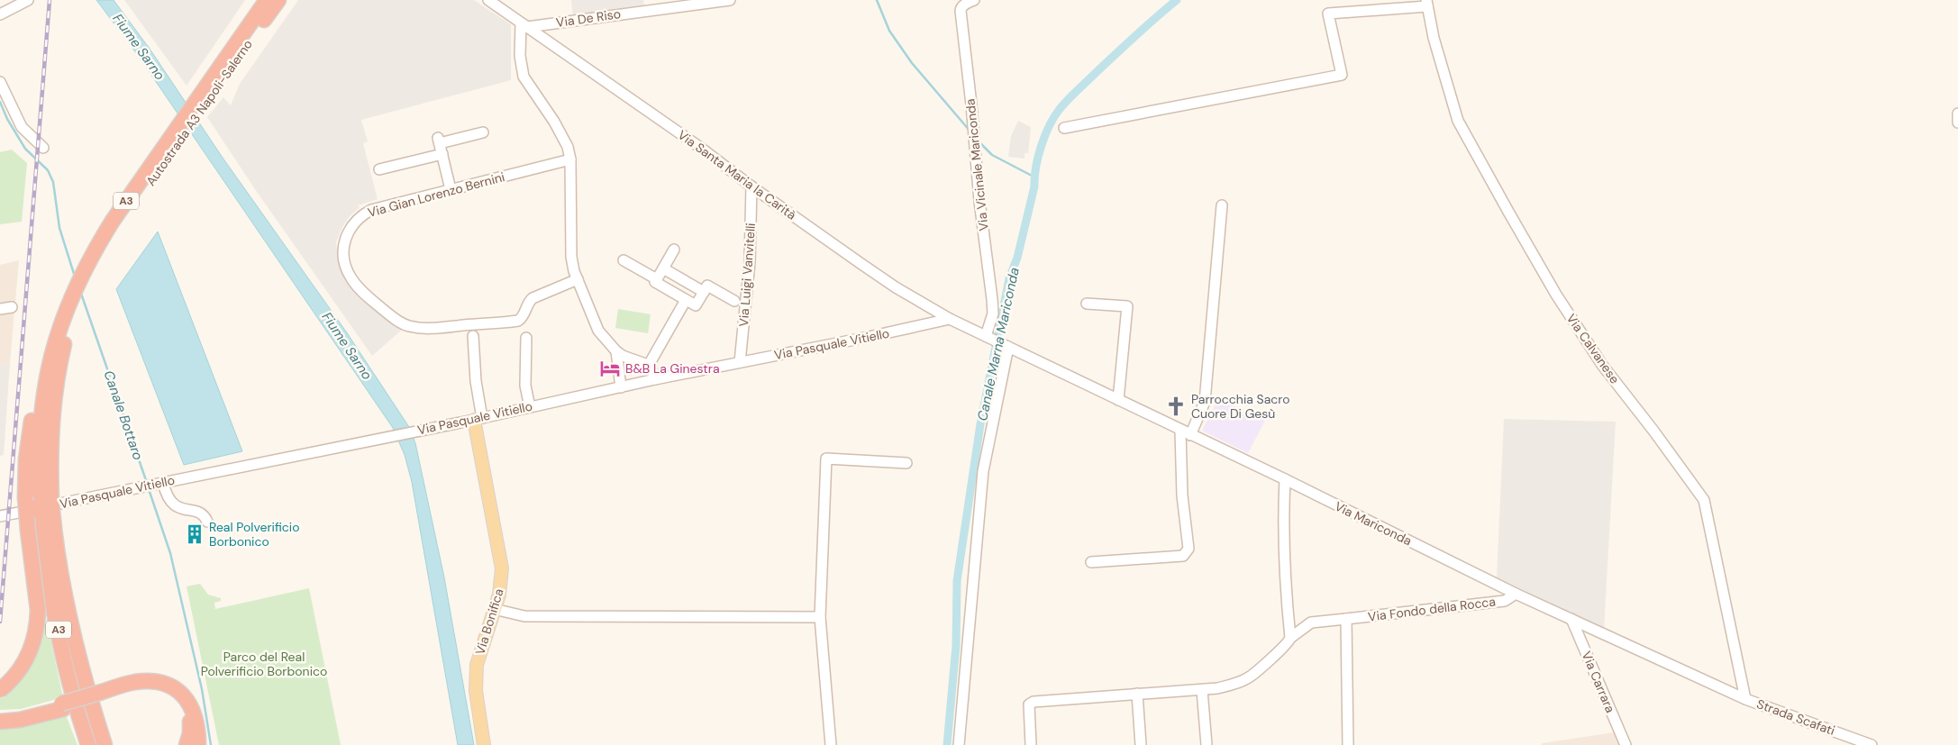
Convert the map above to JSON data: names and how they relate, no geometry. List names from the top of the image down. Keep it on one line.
{"streets":{"highway":["Autostrada A3 Napoli-Salerno","A3"],"main road":["Via Bonifica"],"street":["Via De Riso","Via Vicinale Mariconda","Via Santa Maria la Carità","Via Gian Lorenzo Bernini","Via Luigi Vanvitelli","Via Pasquale Vitiello","Via Calvanese","Via Mariconda","Via Fondo della Rocca","Via Carrara","Strada Scafati"]},"crossings":[["Via De Riso","Via Santa Maria la Carità"],["Via Vicinale Mariconda","Via Santa Maria la Carità"],["Via Santa Maria la Carità","Via Luigi Vanvitelli"],["Via Santa Maria la Carità","Via Pasquale Vitiello"],["Via Santa Maria la Carità","Via Mariconda"],["Via Luigi Vanvitelli","Via Pasquale Vitiello"],["Via Pasquale Vitiello","Via Bonifica"],["Via Calvanese","Via Mariconda"],["Via Calvanese","Strada Scafati"],["Via Mariconda","Via Fondo della Rocca"],["Via Mariconda","Via Carrara"],["Via Mariconda","Strada Scafati"]],"water":["Fiume Sarno","Canale Marna Mariconda","Canale Bottaro"],"parks":["Parco del Real Polverificio Borbonico"],"places":{"hotel":["B&B La Ginestra"],"church":["Parrocchia Sacro Cuore Di Gesù"],"building":["Real Polverificio Borbonico"]}}
